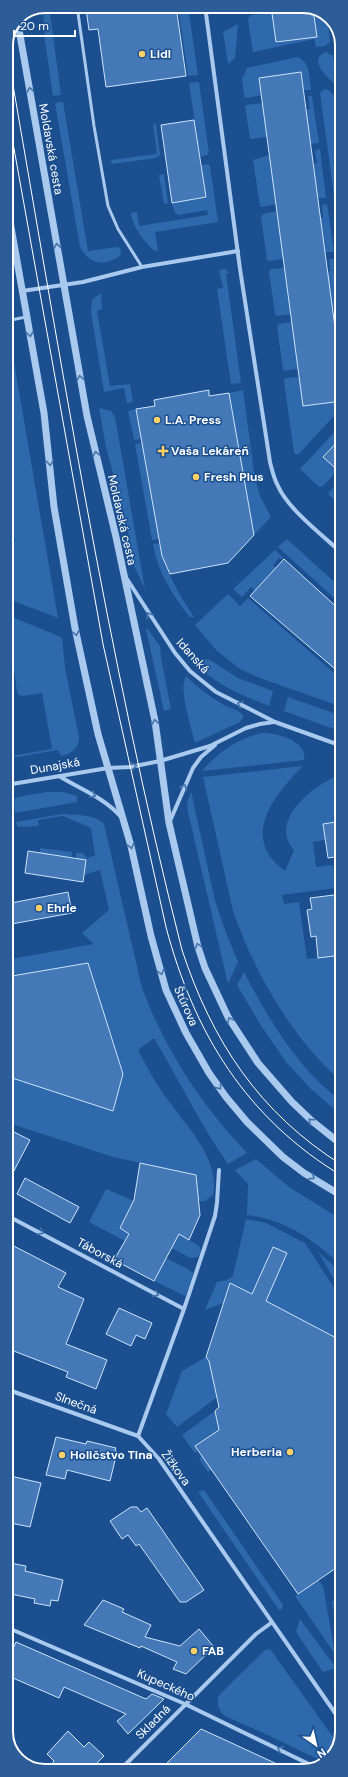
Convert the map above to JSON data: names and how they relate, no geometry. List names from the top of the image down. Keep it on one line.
{"streets":{"street":["Moldavská cesta","Idanská","Dunajská","Štúrova","Táborská","Slnečná","Žižkova","Kupeckého","Skladná"]},"crossings":[["Moldavská cesta","Idanská"],["Moldavská cesta","Dunajská"],["Idanská","Dunajská"],["Dunajská","Štúrova"],["Slnečná","Žižkova"],["Žižkova","Skladná"],["Kupeckého","Skladná"]],"one_way":["Dunajská","Táborská","Kupeckého"],"places":{"other":["Lidl","L.A. Press","Fresh Plus","Ehrle","Herberia","Holičstvo Tina","FAB"],"health":["Vaša Lekáreň"]},"scale_bar":"20 m","north":"bottom right"}
